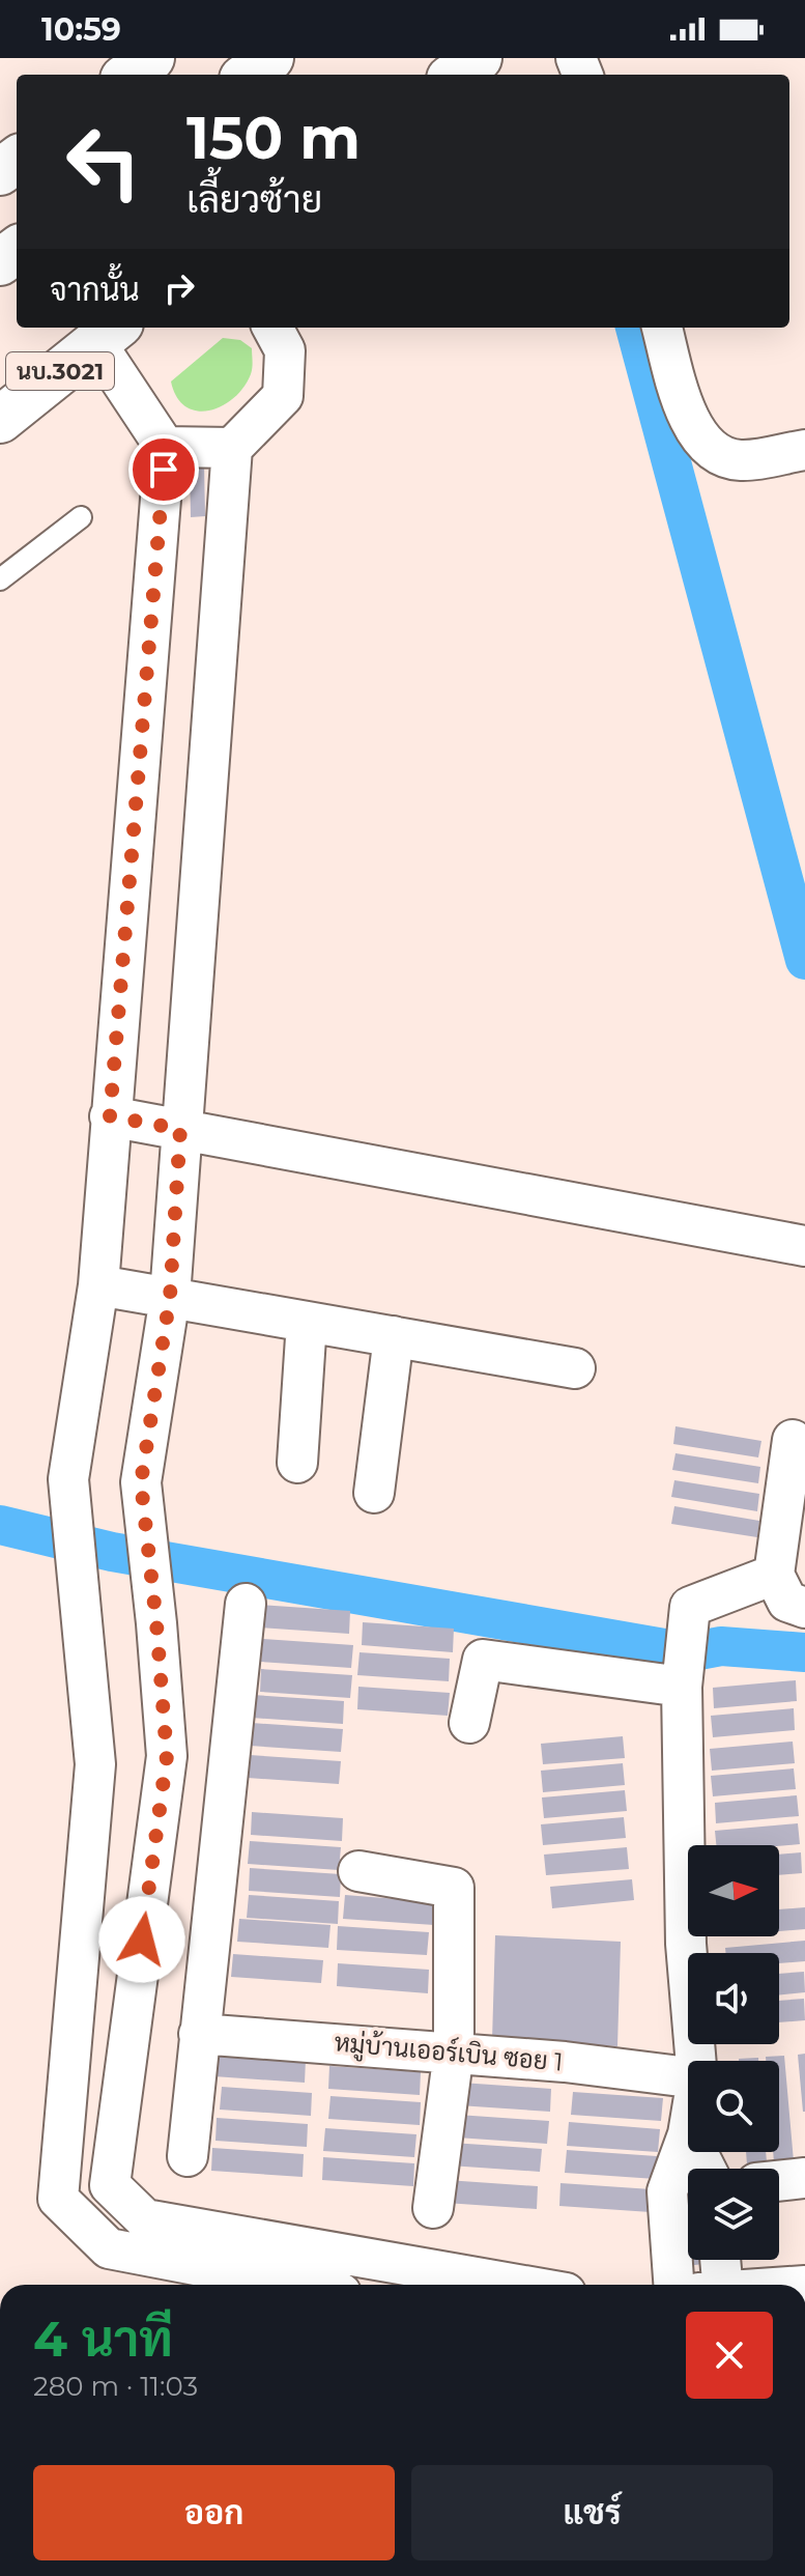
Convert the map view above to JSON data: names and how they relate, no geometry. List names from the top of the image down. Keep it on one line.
{"streets":{"main road":["นบ.3021"],"street":["หมู่บ้านเออร์เบิน ซอย 1"]},"north":"right","page":{"status":"10:59","turn":["150 m","เลี้ยวซ้าย"],"then":"จากนั้น","heading":["4 นาที","280 m · 11:03"],"buttons":["ออก","แชร์"]}}
